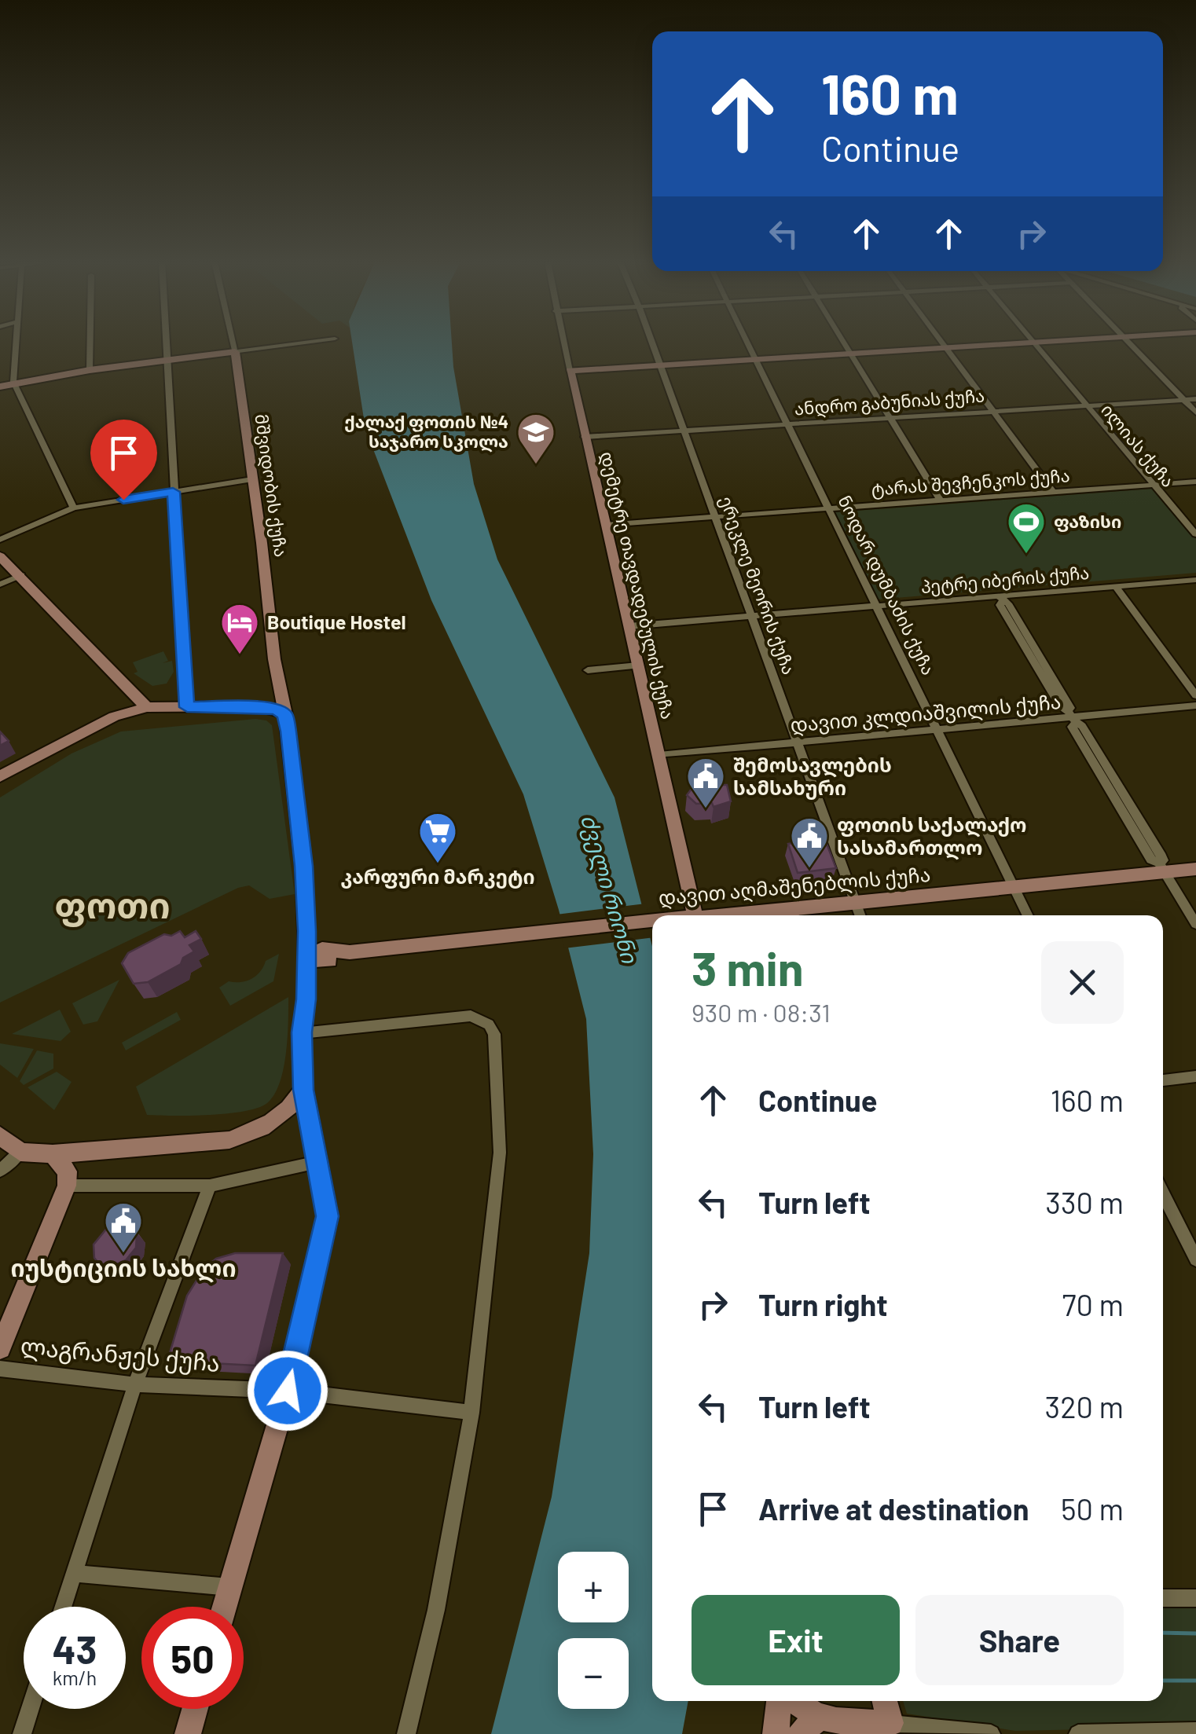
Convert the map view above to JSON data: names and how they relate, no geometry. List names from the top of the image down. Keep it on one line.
{"streets":{"street":["ანდრო გაბუნიას ქუჩა","ილიას ქუჩა","ტარას შევჩენკოს ქუჩა","მშვიდობის ქუჩა","პეტრე იბერის ქუჩა","დემეტრე თავდადებულის ქუჩა","ერეკლე მეორის ქუჩა","ნოდარ დუმბაძის ქუჩა","დავით კლდიაშვილის ქუჩა","დავით აღმაშენებლის ქუჩა","ლაგრანჟეს ქუჩა"]},"crossings":[["ანდრო გაბუნიას ქუჩა","ილიას ქუჩა"],["ანდრო გაბუნიას ქუჩა","დემეტრე თავდადებულის ქუჩა"],["ანდრო გაბუნიას ქუჩა","ერეკლე მეორის ქუჩა"],["ანდრო გაბუნიას ქუჩა","ნოდარ დუმბაძის ქუჩა"],["ილიას ქუჩა","ტარას შევჩენკოს ქუჩა"],["ტარას შევჩენკოს ქუჩა","დემეტრე თავდადებულის ქუჩა"],["ტარას შევჩენკოს ქუჩა","ერეკლე მეორის ქუჩა"],["ტარას შევჩენკოს ქუჩა","ნოდარ დუმბაძის ქუჩა"],["მშვიდობის ქუჩა","დავით აღმაშენებლის ქუჩა"],["მშვიდობის ქუჩა","ლაგრანჟეს ქუჩა"],["პეტრე იბერის ქუჩა","დემეტრე თავდადებულის ქუჩა"],["პეტრე იბერის ქუჩა","ერეკლე მეორის ქუჩა"],["პეტრე იბერის ქუჩა","ნოდარ დუმბაძის ქუჩა"],["დემეტრე თავდადებულის ქუჩა","დავით კლდიაშვილის ქუჩა"],["ერეკლე მეორის ქუჩა","დავით კლდიაშვილის ქუჩა"],["ერეკლე მეორის ქუჩა","დავით აღმაშენებლის ქუჩა"],["ნოდარ დუმბაძის ქუჩა","დავით კლდიაშვილის ქუჩა"],["ნოდარ დუმბაძის ქუჩა","დავით აღმაშენებლის ქუჩა"]],"districts":["ფოთი"],"water":["ძველი რიონი"],"places":{"school or university":["ქალაქ ფოთის №4 საჯარო სკოლა"],"sports":["ფაზისი"],"hotel":["Boutique Hostel"],"public building":["შემოსავლების სამსახური","ფოთის საქალაქო სასამართლო","იუსტიციის სახლი"],"supermarket":["კარფური მარკეტი"]},"page":{"turn":["160 m","Continue"],"heading":["3 min","930 m · 08:31"],"list":[{"name":"Continue","value":"160 m"},{"name":"Turn left","value":"330 m"},{"name":"Turn right","value":"70 m"},{"name":"Turn left","value":"320 m"},{"name":"Arrive at destination","value":"50 m"}],"map_buttons":["+","−"],"buttons":["Exit","Share"],"speed":"43 km/h","limit":"50"}}
